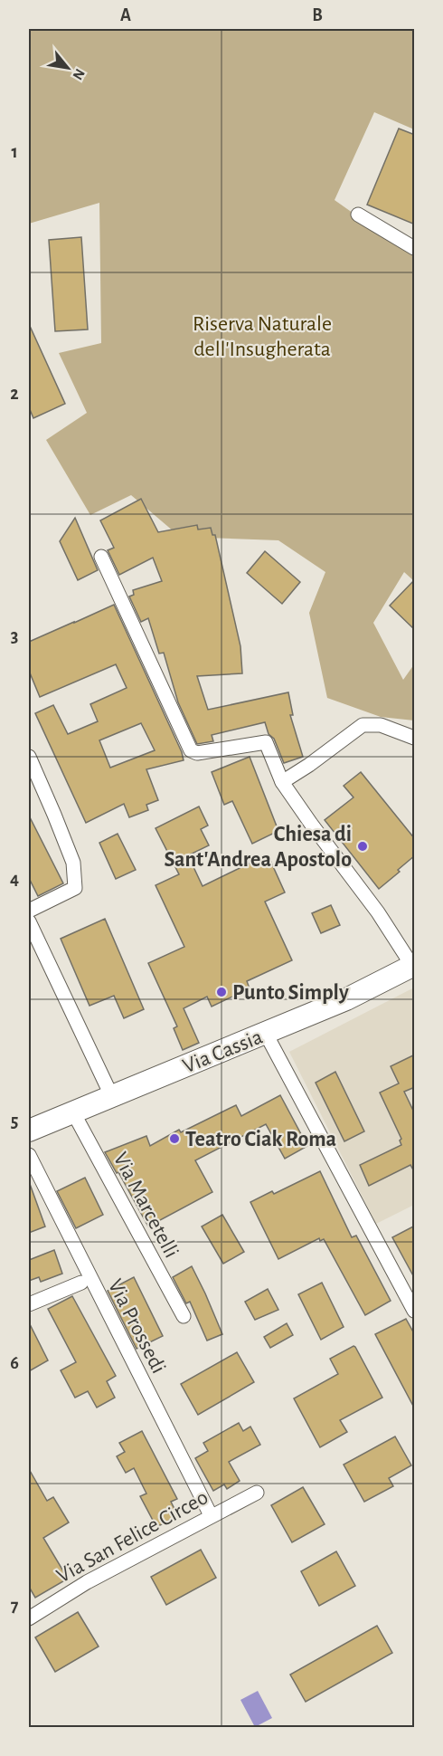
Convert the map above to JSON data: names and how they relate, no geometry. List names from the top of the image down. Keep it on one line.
{"streets":{"main road":["Via Cassia"],"street":["Via Marcetelli","Via Prossedi","Via San Felice Circeo"]},"crossings":[["Via Cassia","Via Marcetelli"],["Via Prossedi","Via San Felice Circeo"]],"parks":["Riserva Naturale dell'Insugherata"],"places":["Chiesa di Sant'Andrea Apostolo","Punto Simply","Teatro Ciak Roma"],"north":"bottom right","grid":{"columns":["A","B"],"rows":["1","2","3","4","5","6","7"]}}
